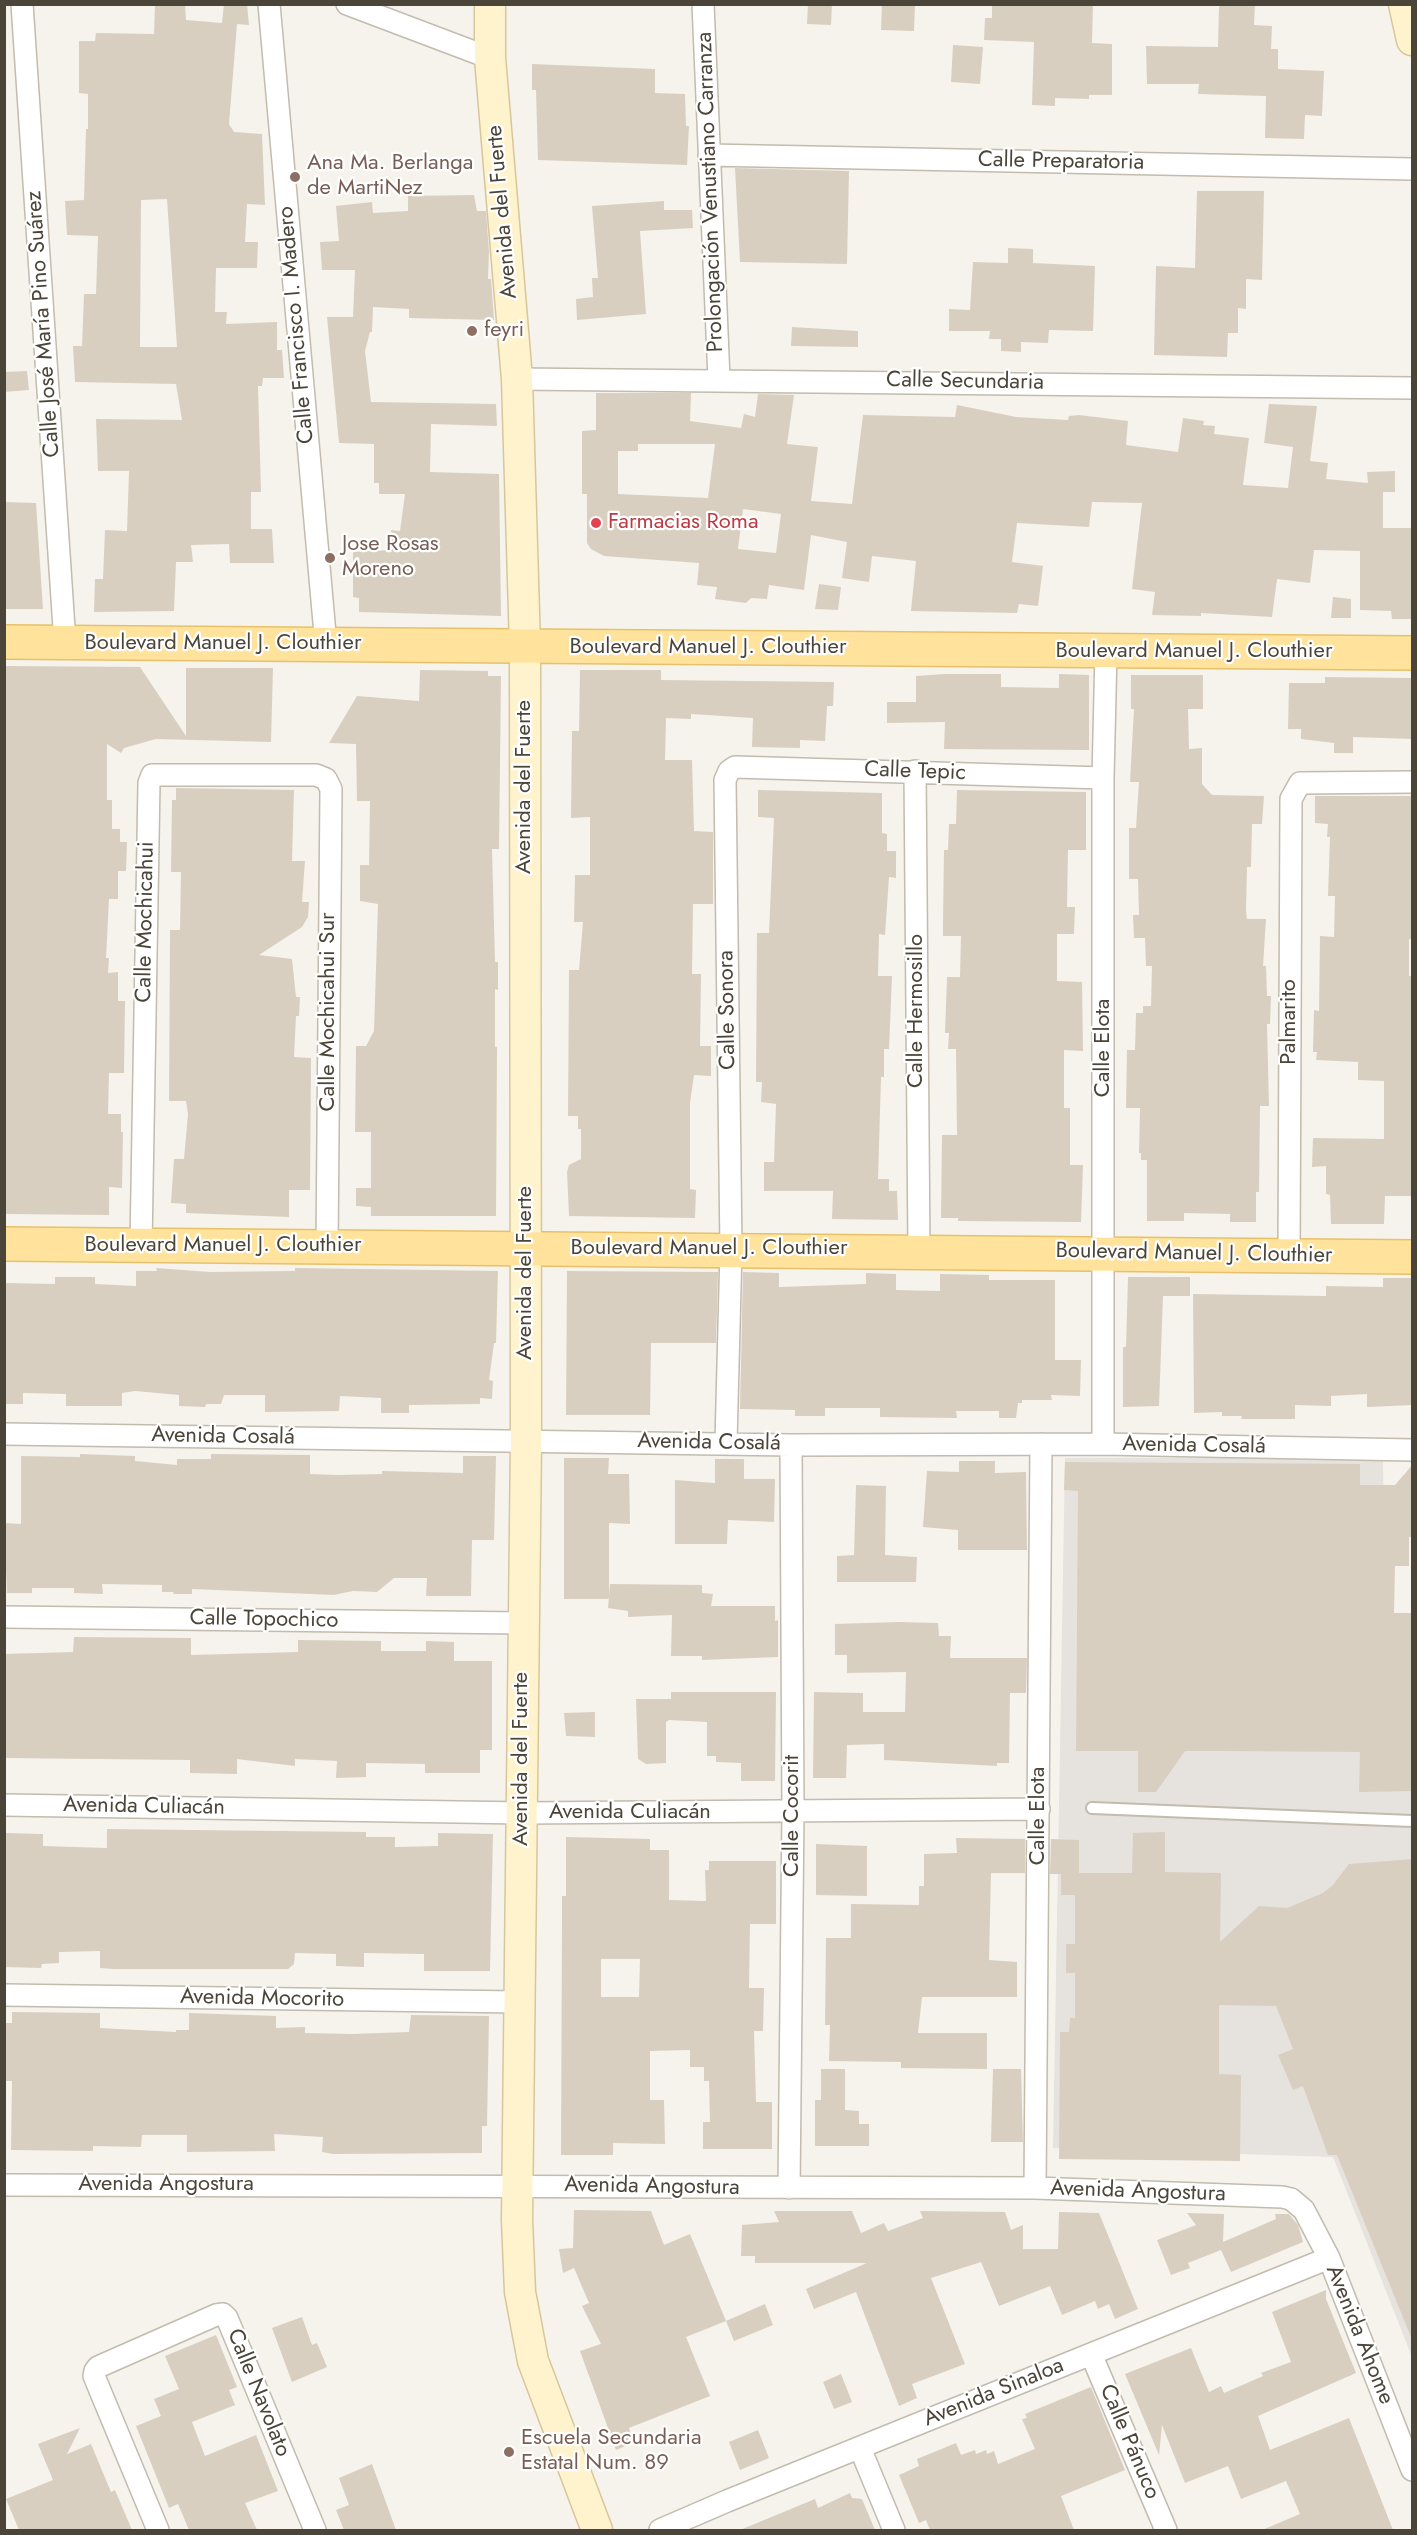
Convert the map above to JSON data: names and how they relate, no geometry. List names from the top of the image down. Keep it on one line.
{"streets":{"main road":["Boulevard Manuel J. Clouthier"],"street":["Calle Preparatoria","Prolongación Venustiano Carranza","Avenida del Fuerte","Calle José María Pino Suárez","Calle Francisco I. Madero","Calle Secundaria","Calle Tepic","Calle Mochicahui","Calle Sonora","Calle Hermosillo","Calle Mochicahui Sur","Palmarito","Calle Elota","Avenida Cosalá","Calle Topochico","Avenida Culiacán","Calle Cocorit","Avenida Mocorito","Avenida Angostura","Avenida Ahome","Calle Navolato","Avenida Sinaloa","Calle Pánuco"]},"crossings":[["Calle Preparatoria","Prolongación Venustiano Carranza"],["Prolongación Venustiano Carranza","Calle Secundaria"],["Avenida del Fuerte","Calle Secundaria"],["Avenida del Fuerte","Boulevard Manuel J. Clouthier"],["Avenida del Fuerte","Avenida Cosalá"],["Avenida del Fuerte","Calle Topochico"],["Avenida del Fuerte","Avenida Culiacán"],["Avenida del Fuerte","Avenida Mocorito"],["Avenida del Fuerte","Avenida Angostura"],["Calle José María Pino Suárez","Boulevard Manuel J. Clouthier"],["Calle Francisco I. Madero","Boulevard Manuel J. Clouthier"],["Boulevard Manuel J. Clouthier","Calle Mochicahui"],["Boulevard Manuel J. Clouthier","Calle Sonora"],["Boulevard Manuel J. Clouthier","Calle Hermosillo"],["Boulevard Manuel J. Clouthier","Calle Mochicahui Sur"],["Boulevard Manuel J. Clouthier","Palmarito"],["Boulevard Manuel J. Clouthier","Calle Elota"],["Calle Tepic","Calle Sonora"],["Calle Tepic","Calle Hermosillo"],["Calle Tepic","Calle Elota"],["Calle Mochicahui","Calle Mochicahui Sur"],["Calle Sonora","Avenida Cosalá"],["Calle Elota","Avenida Cosalá"],["Calle Elota","Avenida Culiacán"],["Calle Elota","Avenida Angostura"],["Avenida Cosalá","Calle Cocorit"],["Avenida Culiacán","Calle Cocorit"],["Calle Cocorit","Avenida Angostura"],["Avenida Angostura","Avenida Ahome"],["Avenida Ahome","Avenida Sinaloa"],["Avenida Sinaloa","Calle Pánuco"]],"places":["Ana Ma. Berlanga de MartiNez","feyri","Farmacias Roma","Jose Rosas Moreno","Escuela Secundaria Estatal Num. 89"]}
